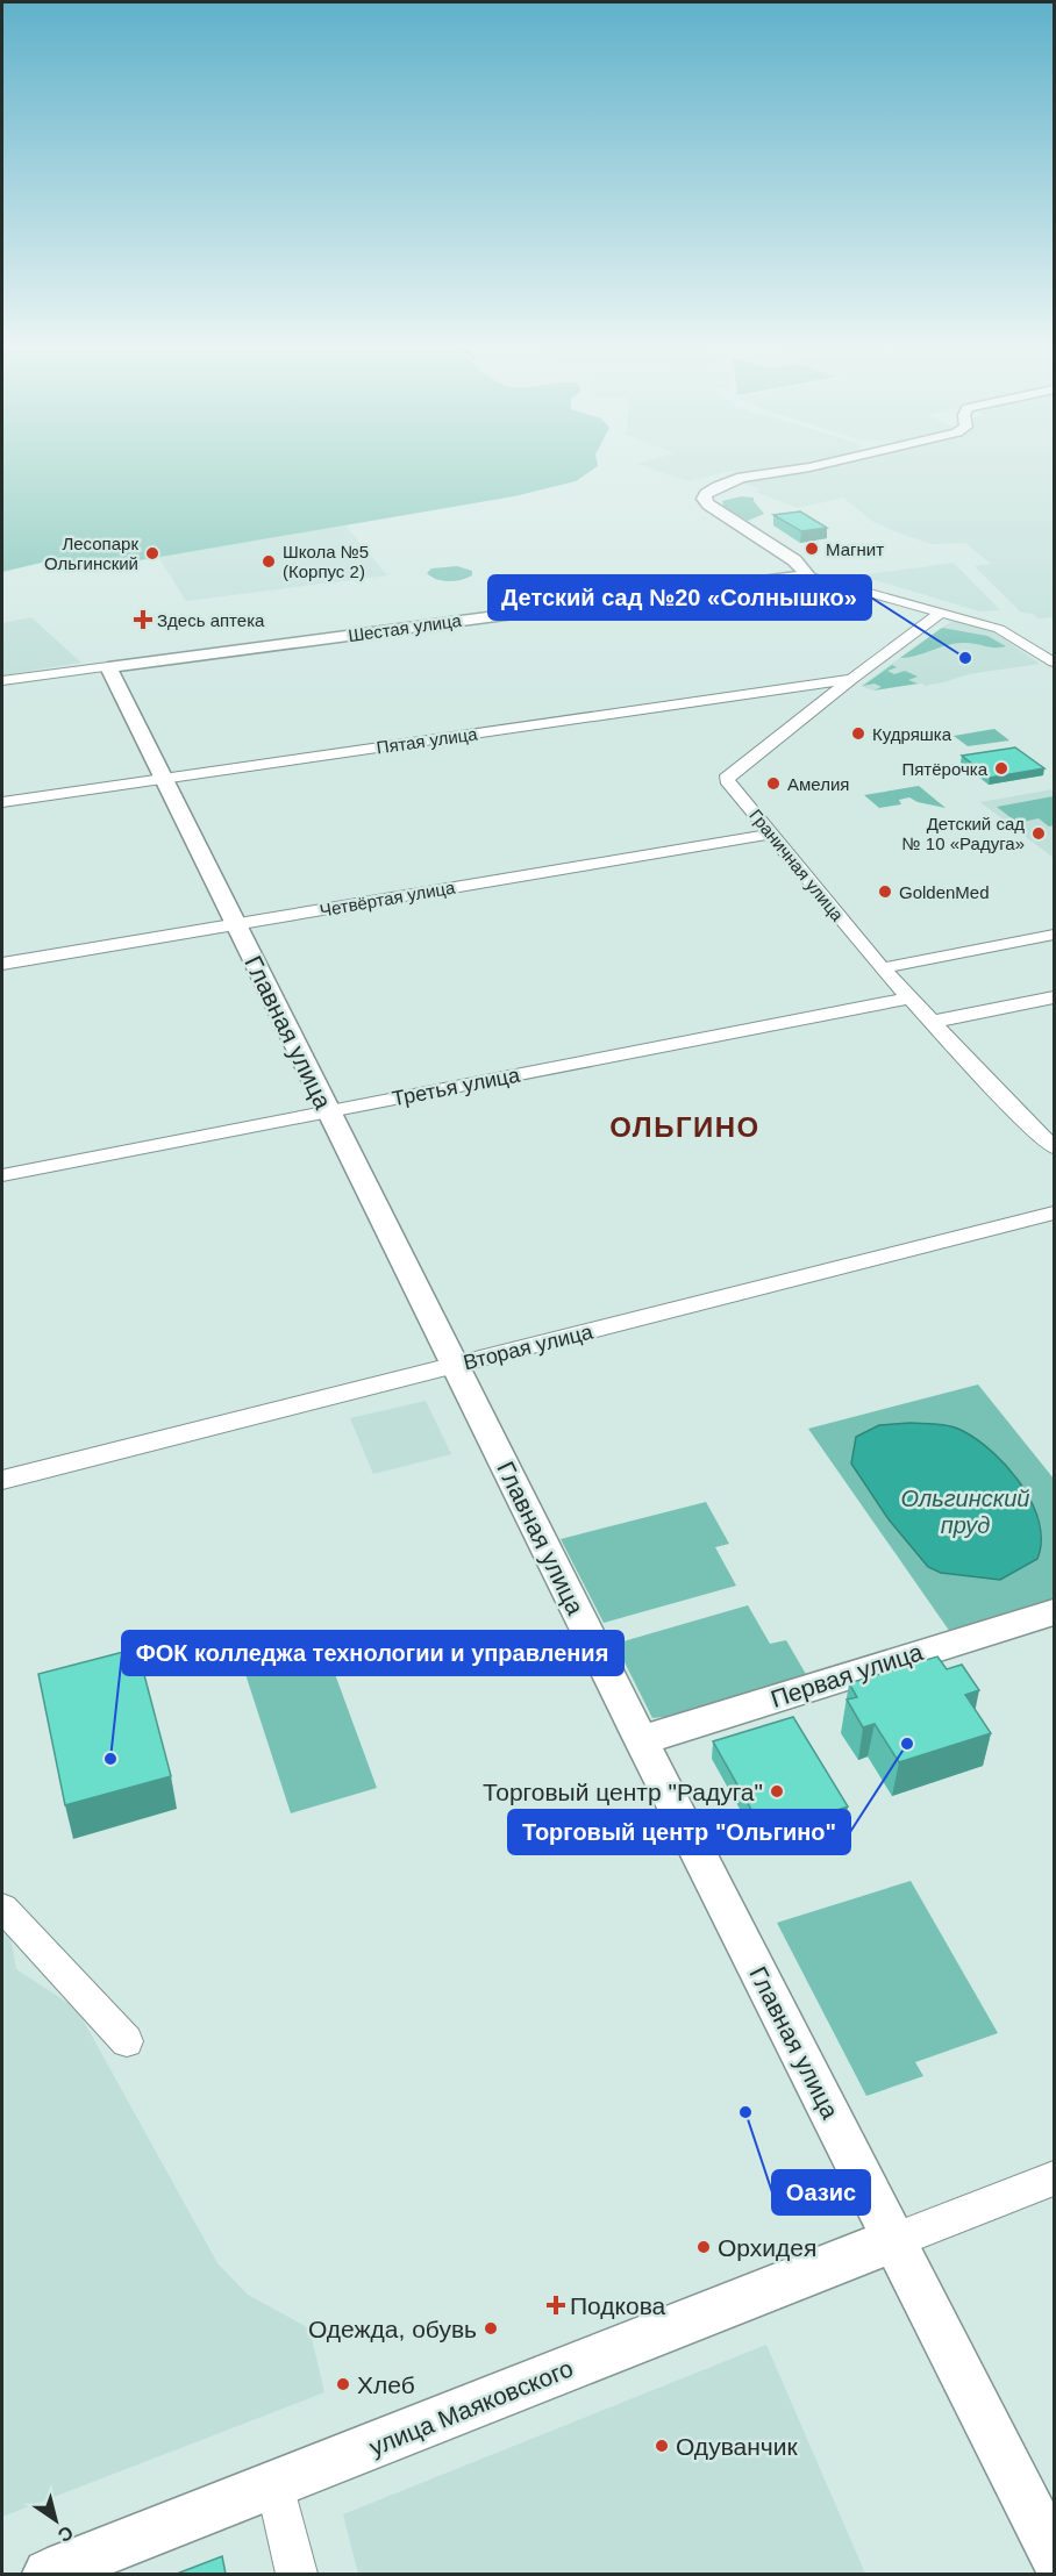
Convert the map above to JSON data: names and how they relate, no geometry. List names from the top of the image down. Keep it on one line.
{"streets":{"street":["Шестая улица","Пятая улица","Граничная улица","Четвёртая улица","Главная улица","Третья улица","Вторая улица","Первая улица","улица Маяковского"]},"crossings":[["Шестая улица","Главная улица"],["Пятая улица","Граничная улица"],["Пятая улица","Главная улица"],["Граничная улица","Четвёртая улица"],["Граничная улица","Третья улица"],["Четвёртая улица","Главная улица"],["Главная улица","Третья улица"],["Главная улица","Вторая улица"],["Главная улица","Первая улица"],["Главная улица","улица Маяковского"]],"districts":["ОЛЬГИНО"],"water":["Ольгинский пруд"],"places":{"other":["Магнит","Лесопарк Ольгинский","Школа №5 (Корпус 2)","Детский сад №20 «Солнышко»","Кудряшка","Пятёрочка","Амелия","Детский сад № 10 «Радуга»","GoldenMed","Торговый центр \"Ольгино\"","ФОК колледжа технологии и управления","Торговый центр \"Радуга\"","Оазис","Орхидея","Одежда, обувь","Хлеб","Одуванчик"],"health":["Здесь аптека","Подкова"]},"north":"bottom right"}
